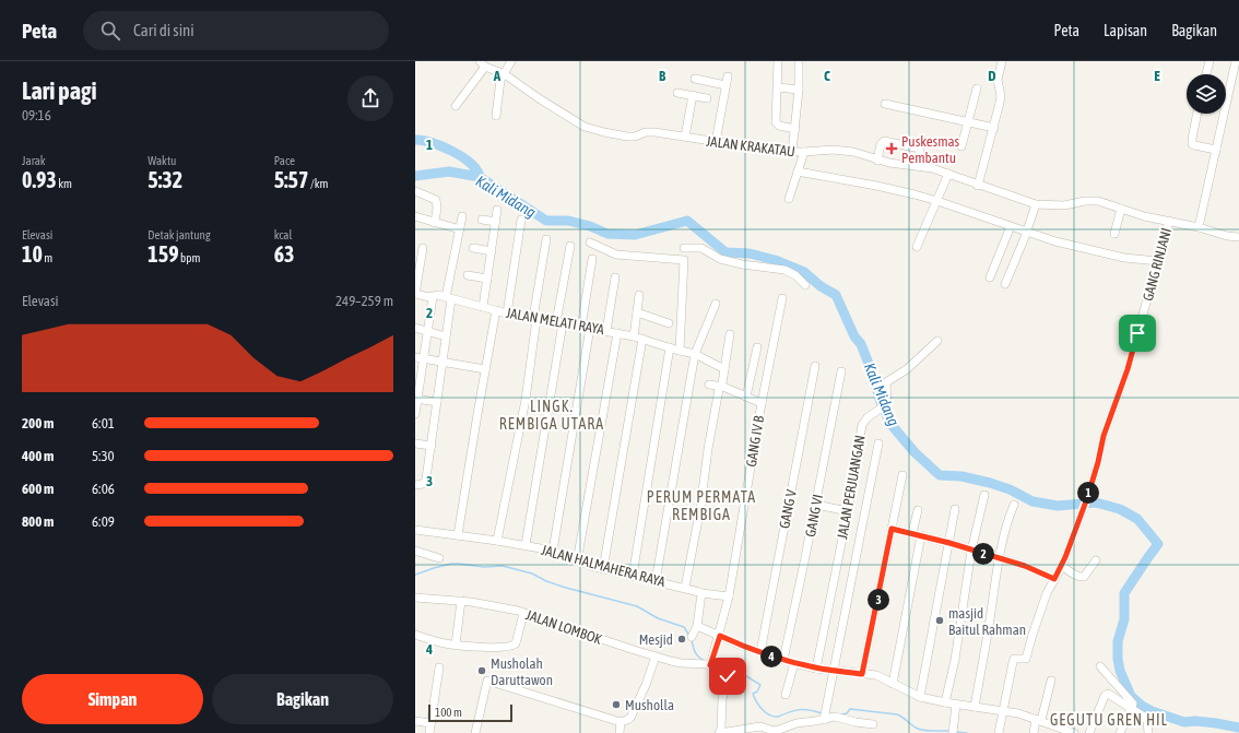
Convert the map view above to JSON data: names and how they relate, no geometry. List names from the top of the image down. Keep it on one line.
{"streets":{"street":["JALAN KRAKATAU","GANG RINJANI","JALAN MELATI RAYA","GANG IV B","JALAN PERJUANGAN","GANG V","GANG VI","JALAN HALMAHERA RAYA","JALAN LOMBOK"]},"crossings":[["JALAN KRAKATAU","GANG RINJANI"],["GANG IV B","JALAN HALMAHERA RAYA"],["GANG IV B","JALAN LOMBOK"]],"districts":["LINGK. REMBIGA UTARA","PERUM PERMATA REMBIGA","GEGUTU GREN HIL"],"water":["Kali Midang"],"places":{"health":["Puskesmas Pembantu"],"other":["masjid Baitul Rahman","Mesjid","Musholah Daruttawon","Musholla"]},"scale_bar":"100 m","page":{"header":"Peta","search":"Cari di sini","nav":["Peta","Lapisan","Bagikan"],"heading":["Lari pagi","09:16"],"stats":[["Jarak","0.93 km"],["Waktu","5:32"],["Pace","5:57 /km"],["Elevasi","10 m"],["Detak jantung","159 bpm"],["kcal","63"]],"chart":["Elevasi","249–259 m"],"list":[{"name":"200 m","note":"6:01"},{"name":"400 m","note":"5:30"},{"name":"600 m","note":"6:06"},{"name":"800 m","note":"6:09"}],"pins":["1","2","3","4"],"buttons":["Simpan","Bagikan"],"scale":"100 m"},"grid":{"columns":["A","B","C","D","E"],"rows":["1","2","3","4"]}}
